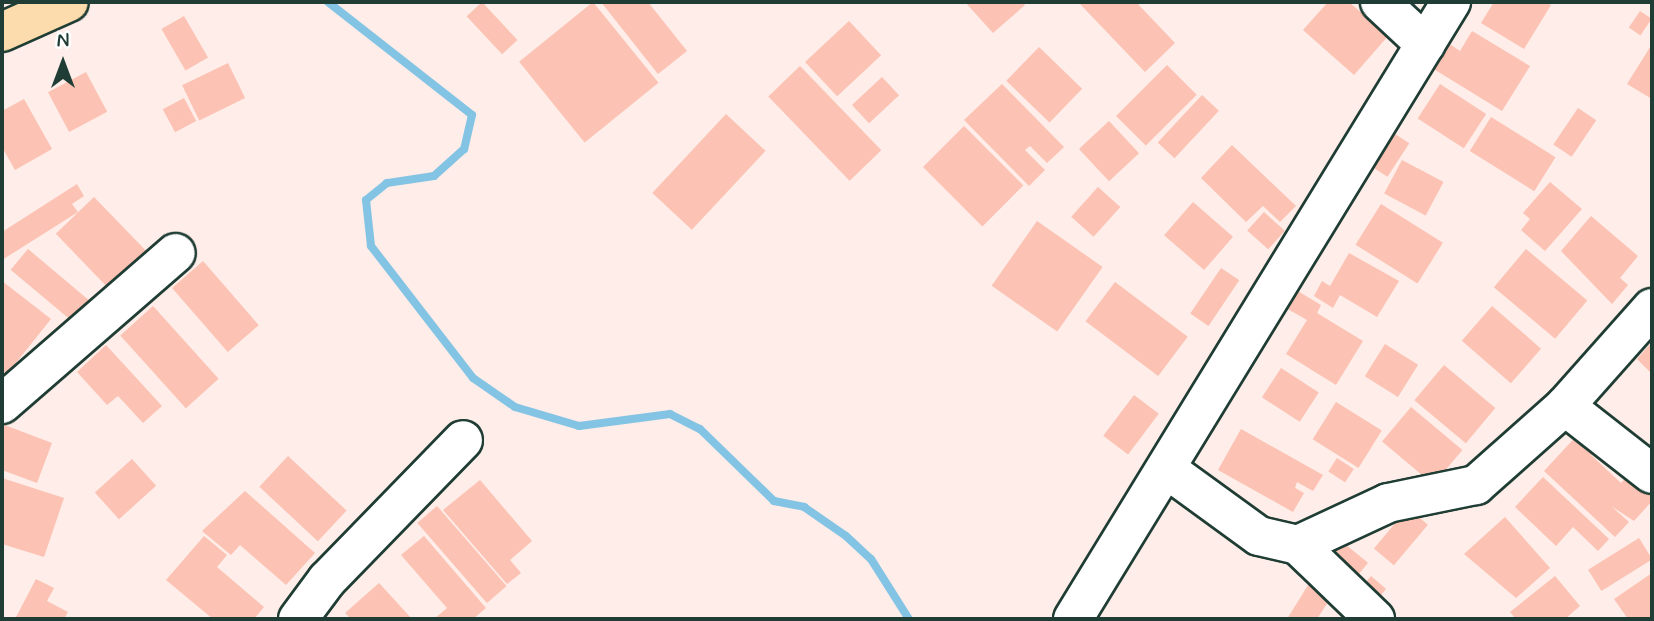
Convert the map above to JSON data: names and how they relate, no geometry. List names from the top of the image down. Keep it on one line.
{"north":"top"}
